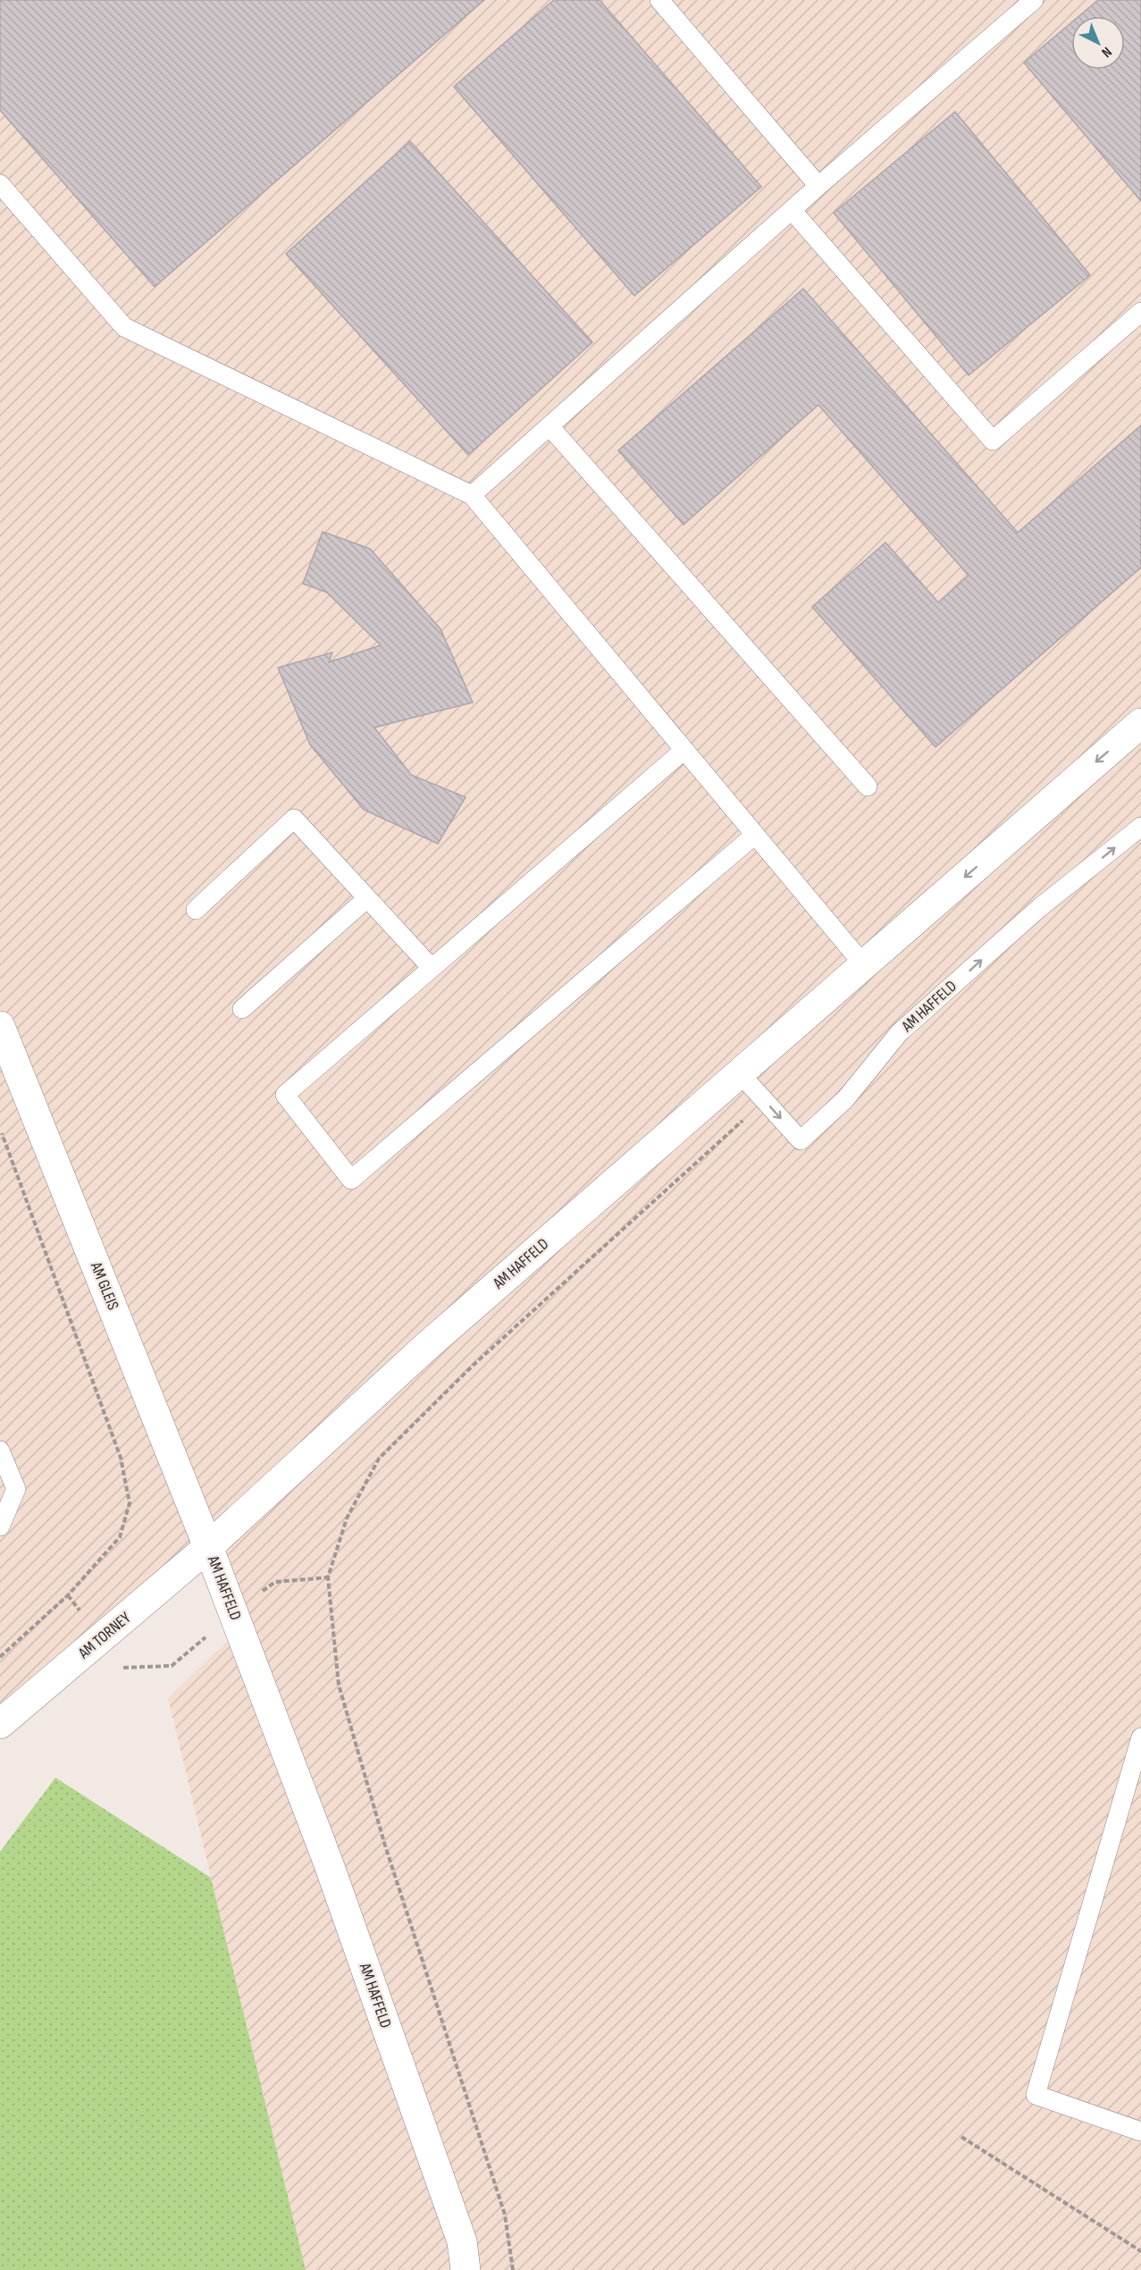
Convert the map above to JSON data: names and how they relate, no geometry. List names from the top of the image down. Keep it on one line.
{"streets":{"street":["AM HAFFELD","AM GLEIS","AM TORNEY"]},"crossings":[["AM HAFFELD","AM GLEIS"],["AM HAFFELD","AM TORNEY"],["AM GLEIS","AM TORNEY"]],"north":"bottom right"}
